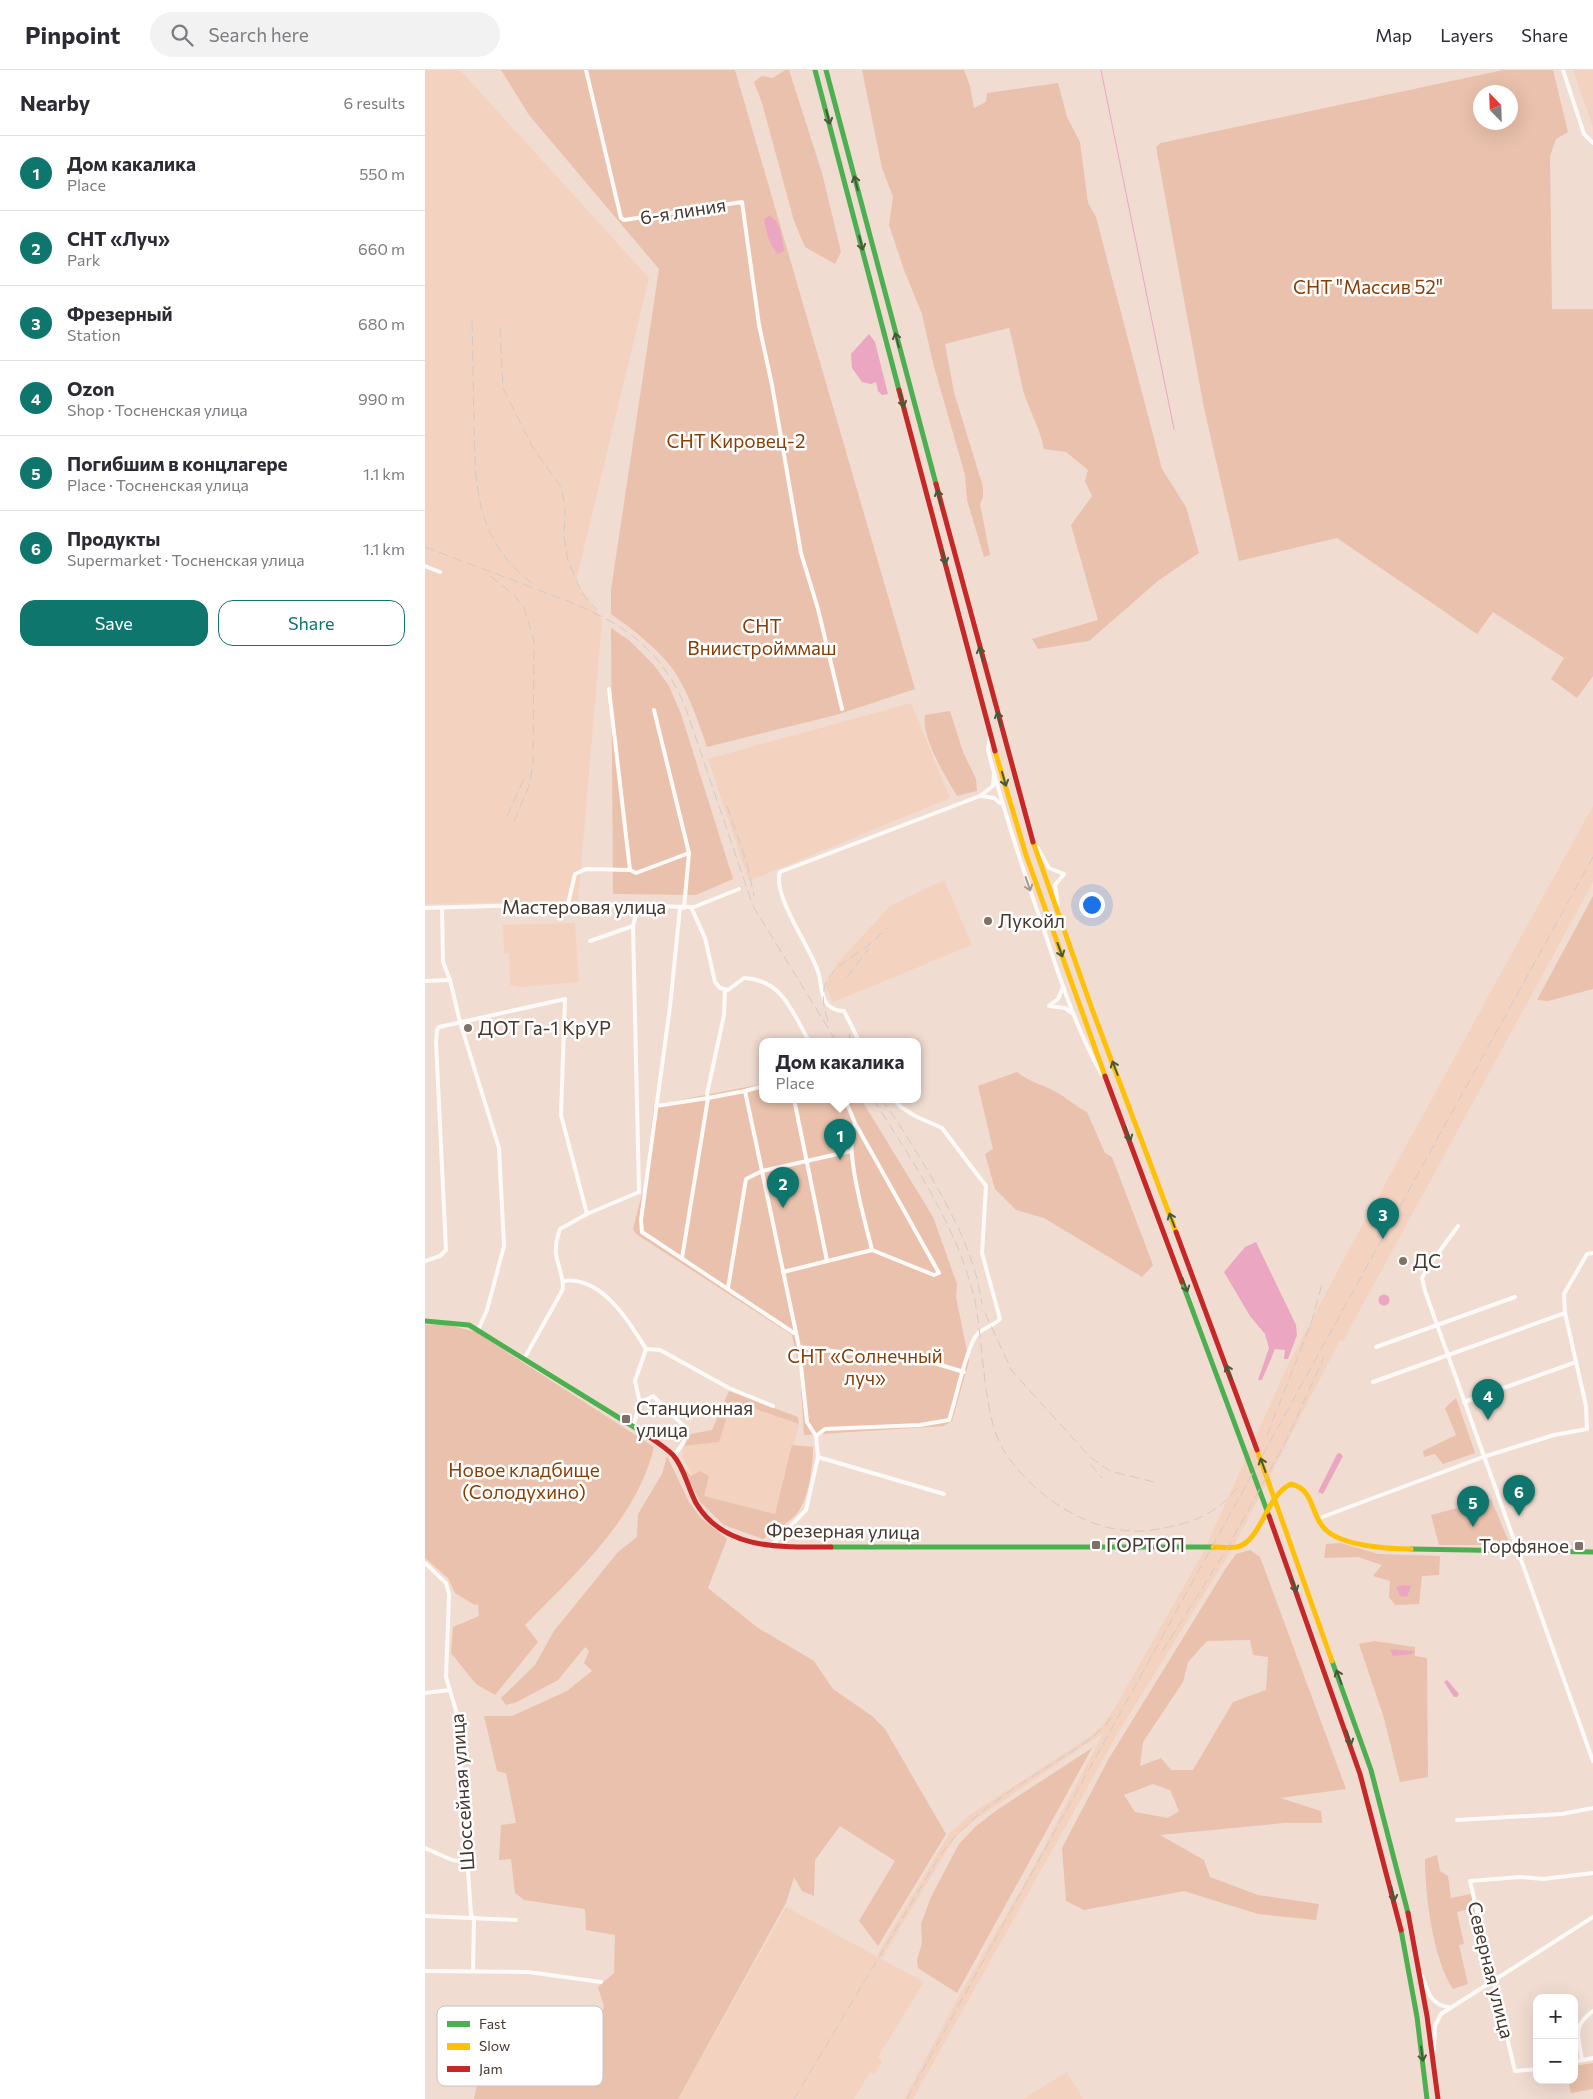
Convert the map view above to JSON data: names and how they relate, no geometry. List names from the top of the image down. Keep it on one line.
{"streets":{"main road":["Фрезерная улица"],"street":["6-я линия","Мастеровая улица","Шоссейная улица","Северная улица"]},"parks":["СНТ \"Массив 52\"","СНТ Кировец-2","СНТ Вниистройммаш","СНТ «Солнечный луч»","Новое кладбище (Солодухино)"],"places":{"other":["Лукойл","ДОТ Га-1 КрУР","ДС"],"transit":["Станционная улица","ГОРТОП","Торфяное"]},"legend":["Fast","Slow","Jam"],"north":"top left","page":{"header":"Pinpoint","search":"Search here","nav":["Map","Layers","Share"],"heading":["Nearby","6 results"],"list":[{"mark":"1","name":"Дом какалика","note":"Place","value":"550 m"},{"mark":"2","name":"СНТ «Луч»","note":"Park","value":"660 m"},{"mark":"3","name":"Фрезерный","note":"Station","value":"680 m"},{"mark":"4","name":"Ozon","note":"Shop · Тосненская улица","value":"990 m"},{"mark":"5","name":"Погибшим в концлагере","note":"Place · Тосненская улица","value":"1.1 km"},{"mark":"6","name":"Продукты","note":"Supermarket · Тосненская улица","value":"1.1 km"}],"buttons":["Save","Share"],"popup":["Дом какалика","Place"],"pins":["1","2","3","4","6","5"],"map_buttons":["+","−"]}}
